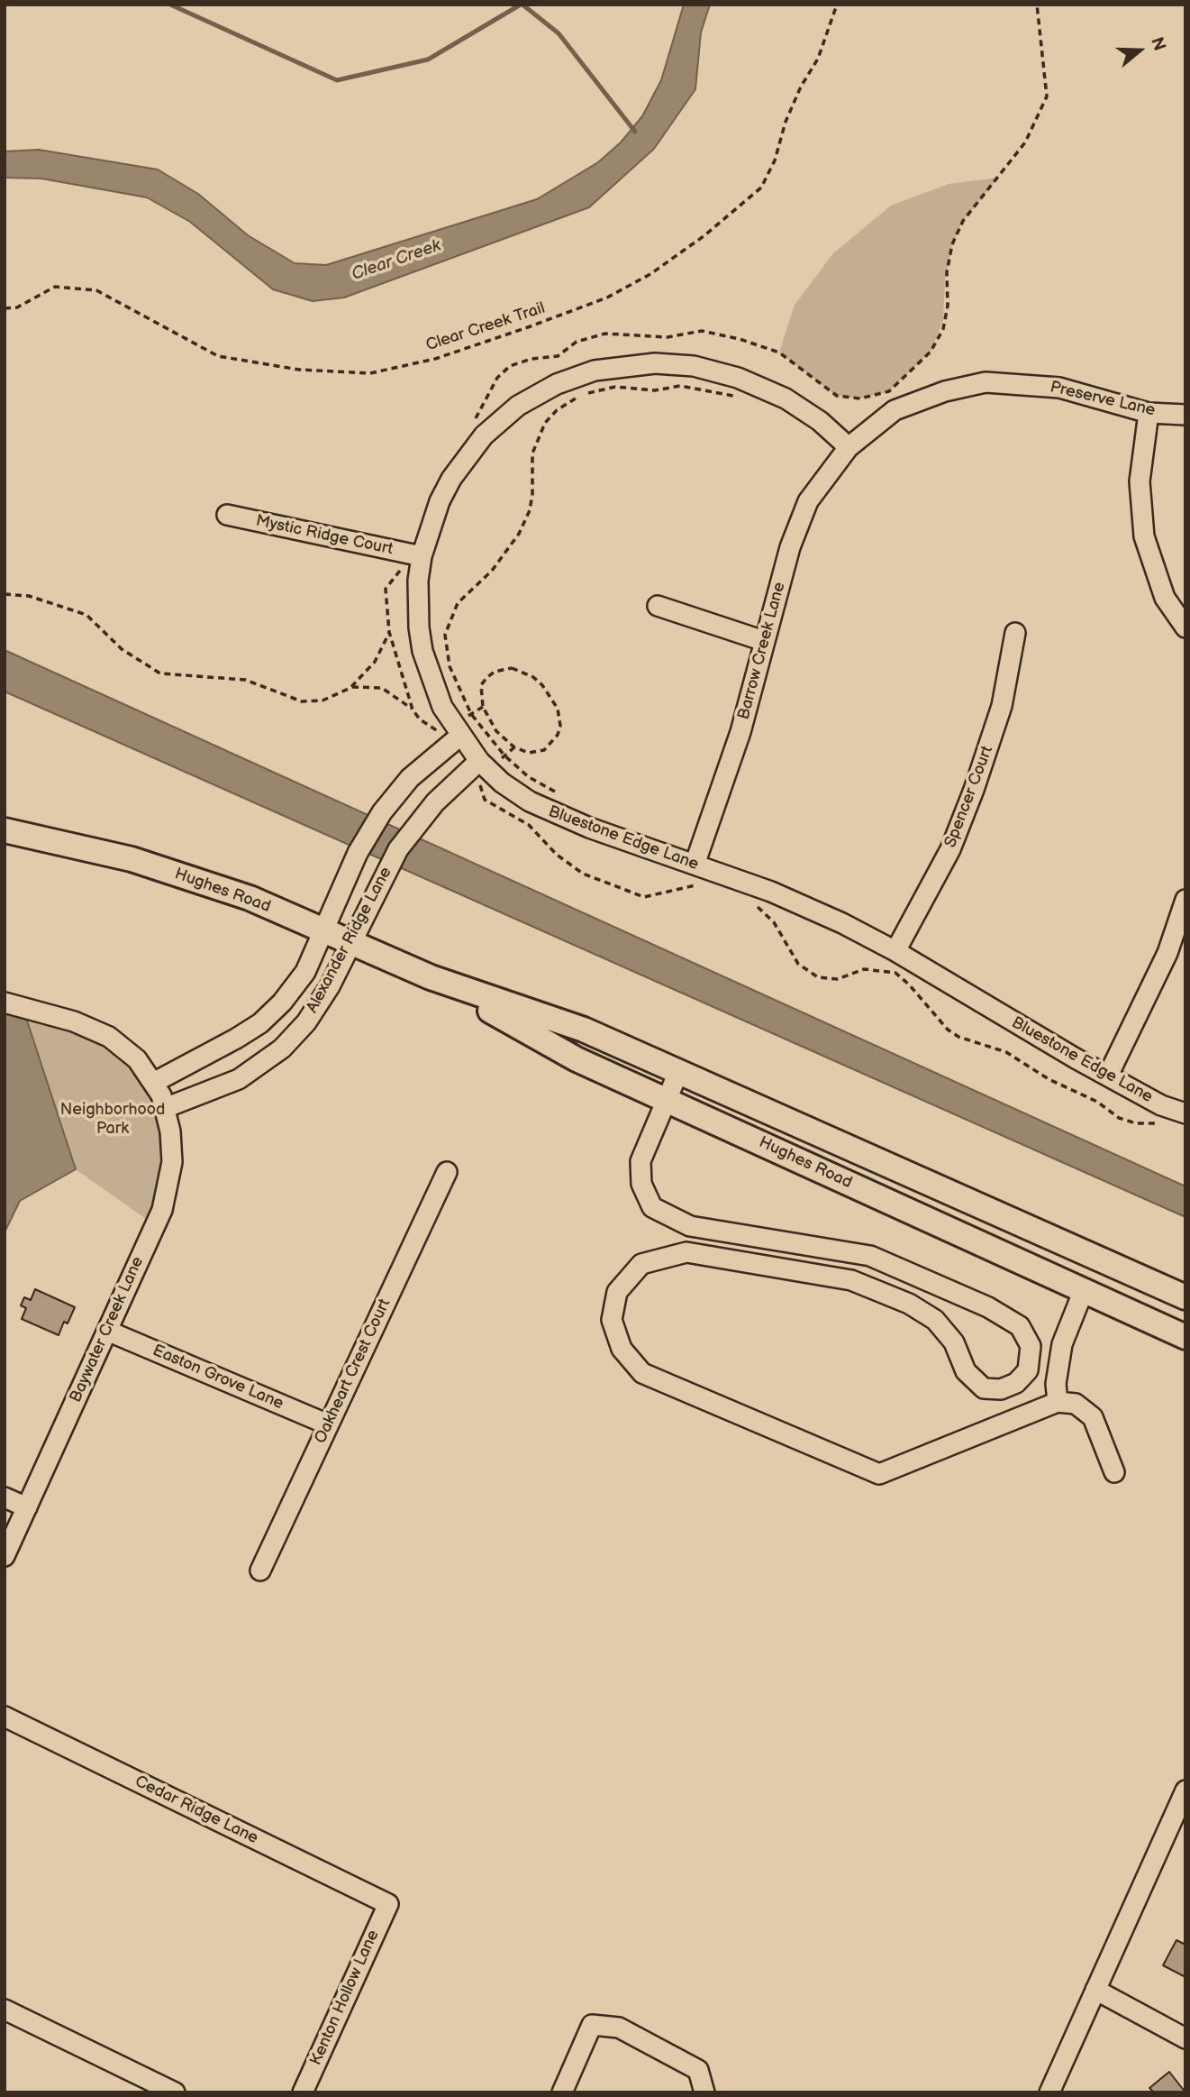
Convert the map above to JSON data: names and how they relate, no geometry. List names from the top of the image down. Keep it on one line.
{"streets":{"main road":["Hughes Road"],"street":["Preserve Lane","Mystic Ridge Court","Barrow Creek Lane","Spencer Court","Bluestone Edge Lane","Alexander Ridge Lane","Baywater Creek Lane","Oakheart Crest Court","Easton Grove Lane","Cedar Ridge Lane","Kenton Hollow Lane"],"path":["Clear Creek Trail"]},"crossings":[["Preserve Lane","Barrow Creek Lane"],["Preserve Lane","Bluestone Edge Lane"],["Mystic Ridge Court","Bluestone Edge Lane"],["Barrow Creek Lane","Bluestone Edge Lane"],["Spencer Court","Bluestone Edge Lane"],["Bluestone Edge Lane","Alexander Ridge Lane"],["Hughes Road","Alexander Ridge Lane"],["Alexander Ridge Lane","Baywater Creek Lane"],["Baywater Creek Lane","Easton Grove Lane"],["Oakheart Crest Court","Easton Grove Lane"],["Cedar Ridge Lane","Kenton Hollow Lane"]],"water":["Clear Creek"],"parks":["Neighborhood Park"],"north":"right"}
